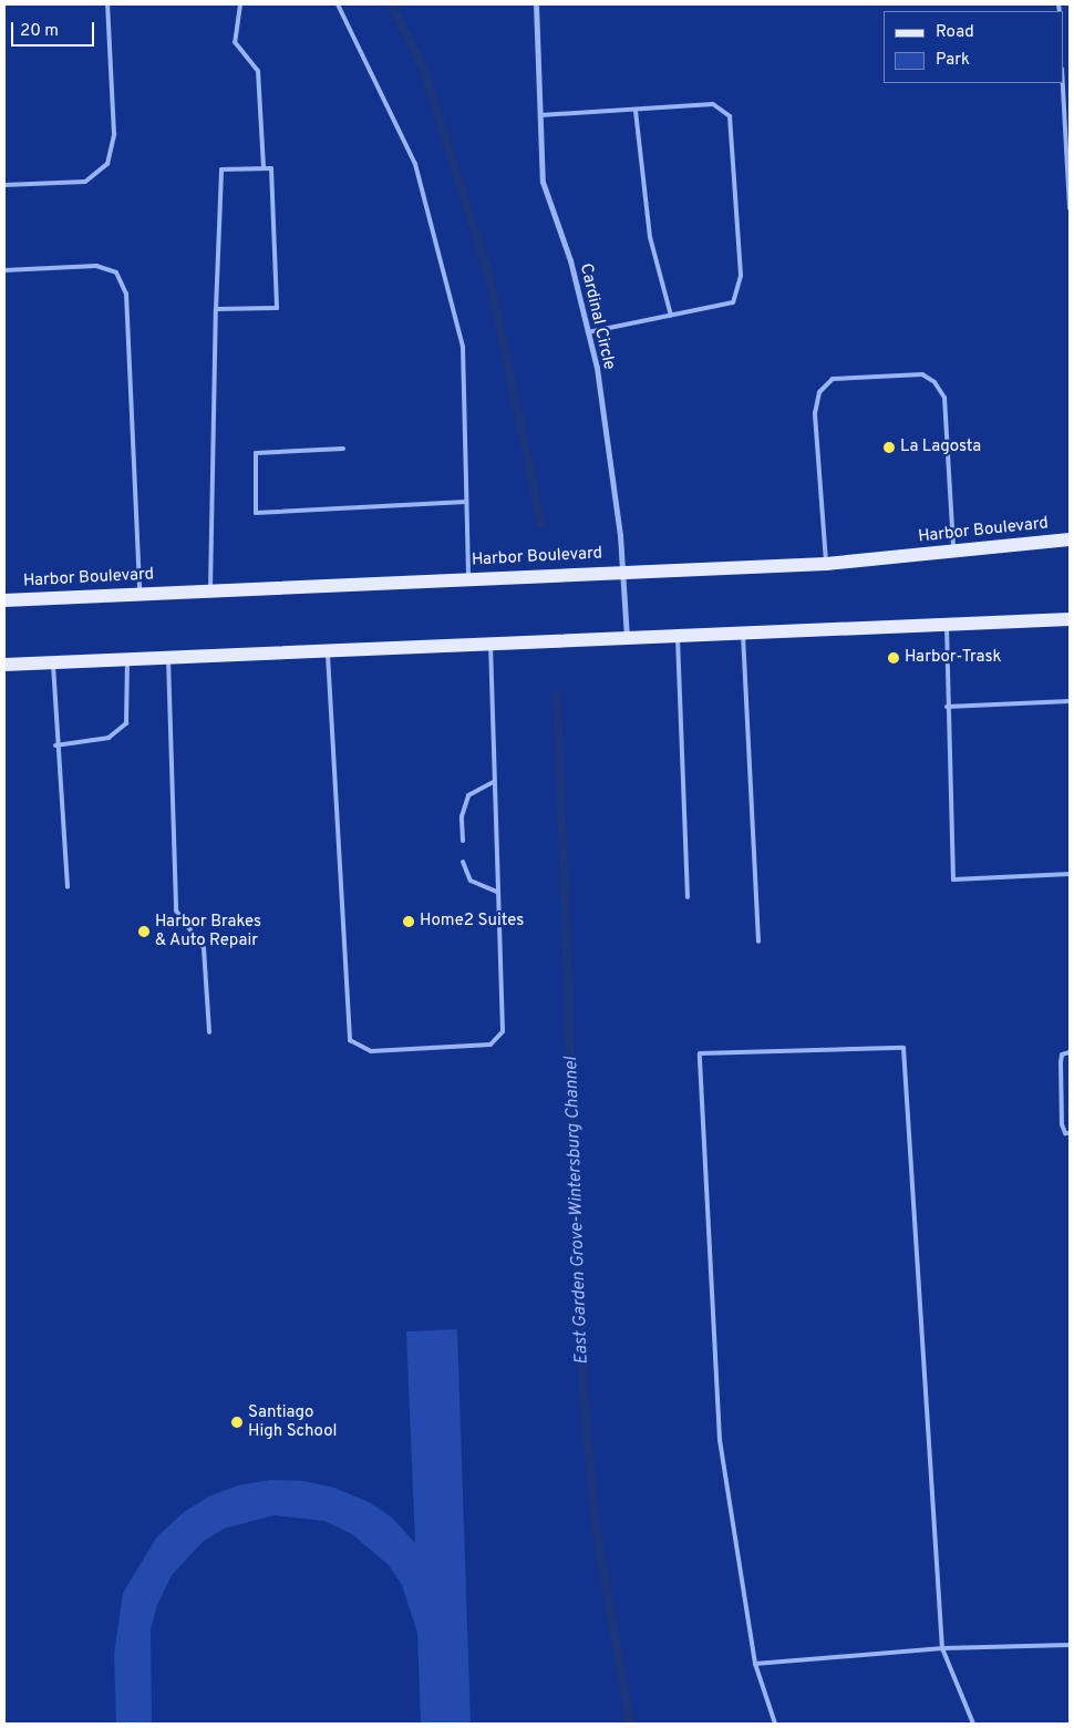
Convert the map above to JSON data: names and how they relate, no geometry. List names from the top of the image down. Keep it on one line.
{"streets":{"main road":["Harbor Boulevard"],"street":["Cardinal Circle"]},"crossings":[["Cardinal Circle","Harbor Boulevard"]],"water":["East Garden Grove-Wintersburg Channel"],"places":["La Lagosta","Harbor-Trask","Home2 Suites","Harbor Brakes & Auto Repair","Santiago High School"],"legend":["Road","Park"],"scale_bar":"20 m"}
